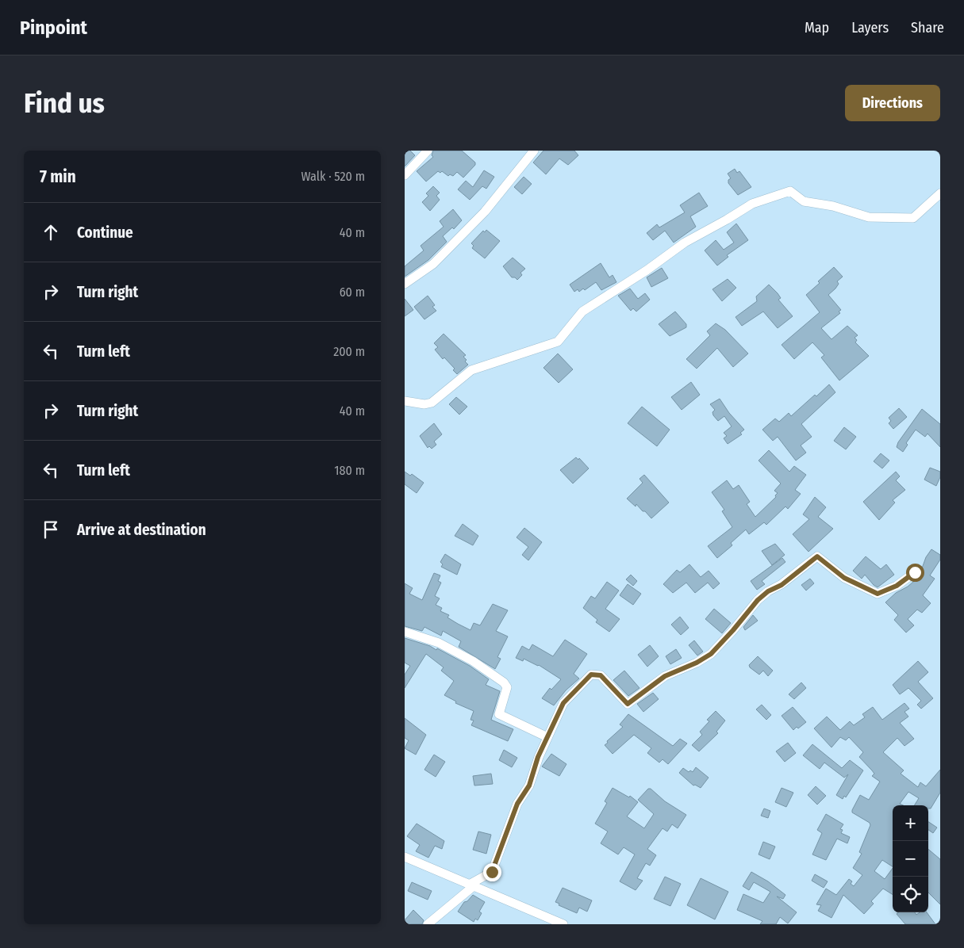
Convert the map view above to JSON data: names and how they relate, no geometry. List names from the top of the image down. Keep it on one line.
{"page":{"header":"Pinpoint","nav":["Map","Layers","Share"],"buttons":"Directions","title":"Find us","heading":["7 min","Walk · 520 m"],"list":[["Continue","40 m"],["Turn right","60 m"],["Turn left","200 m"],["Turn right","40 m"],["Turn left","180 m"],"Arrive at destination"],"map_buttons":["+","−"]}}
